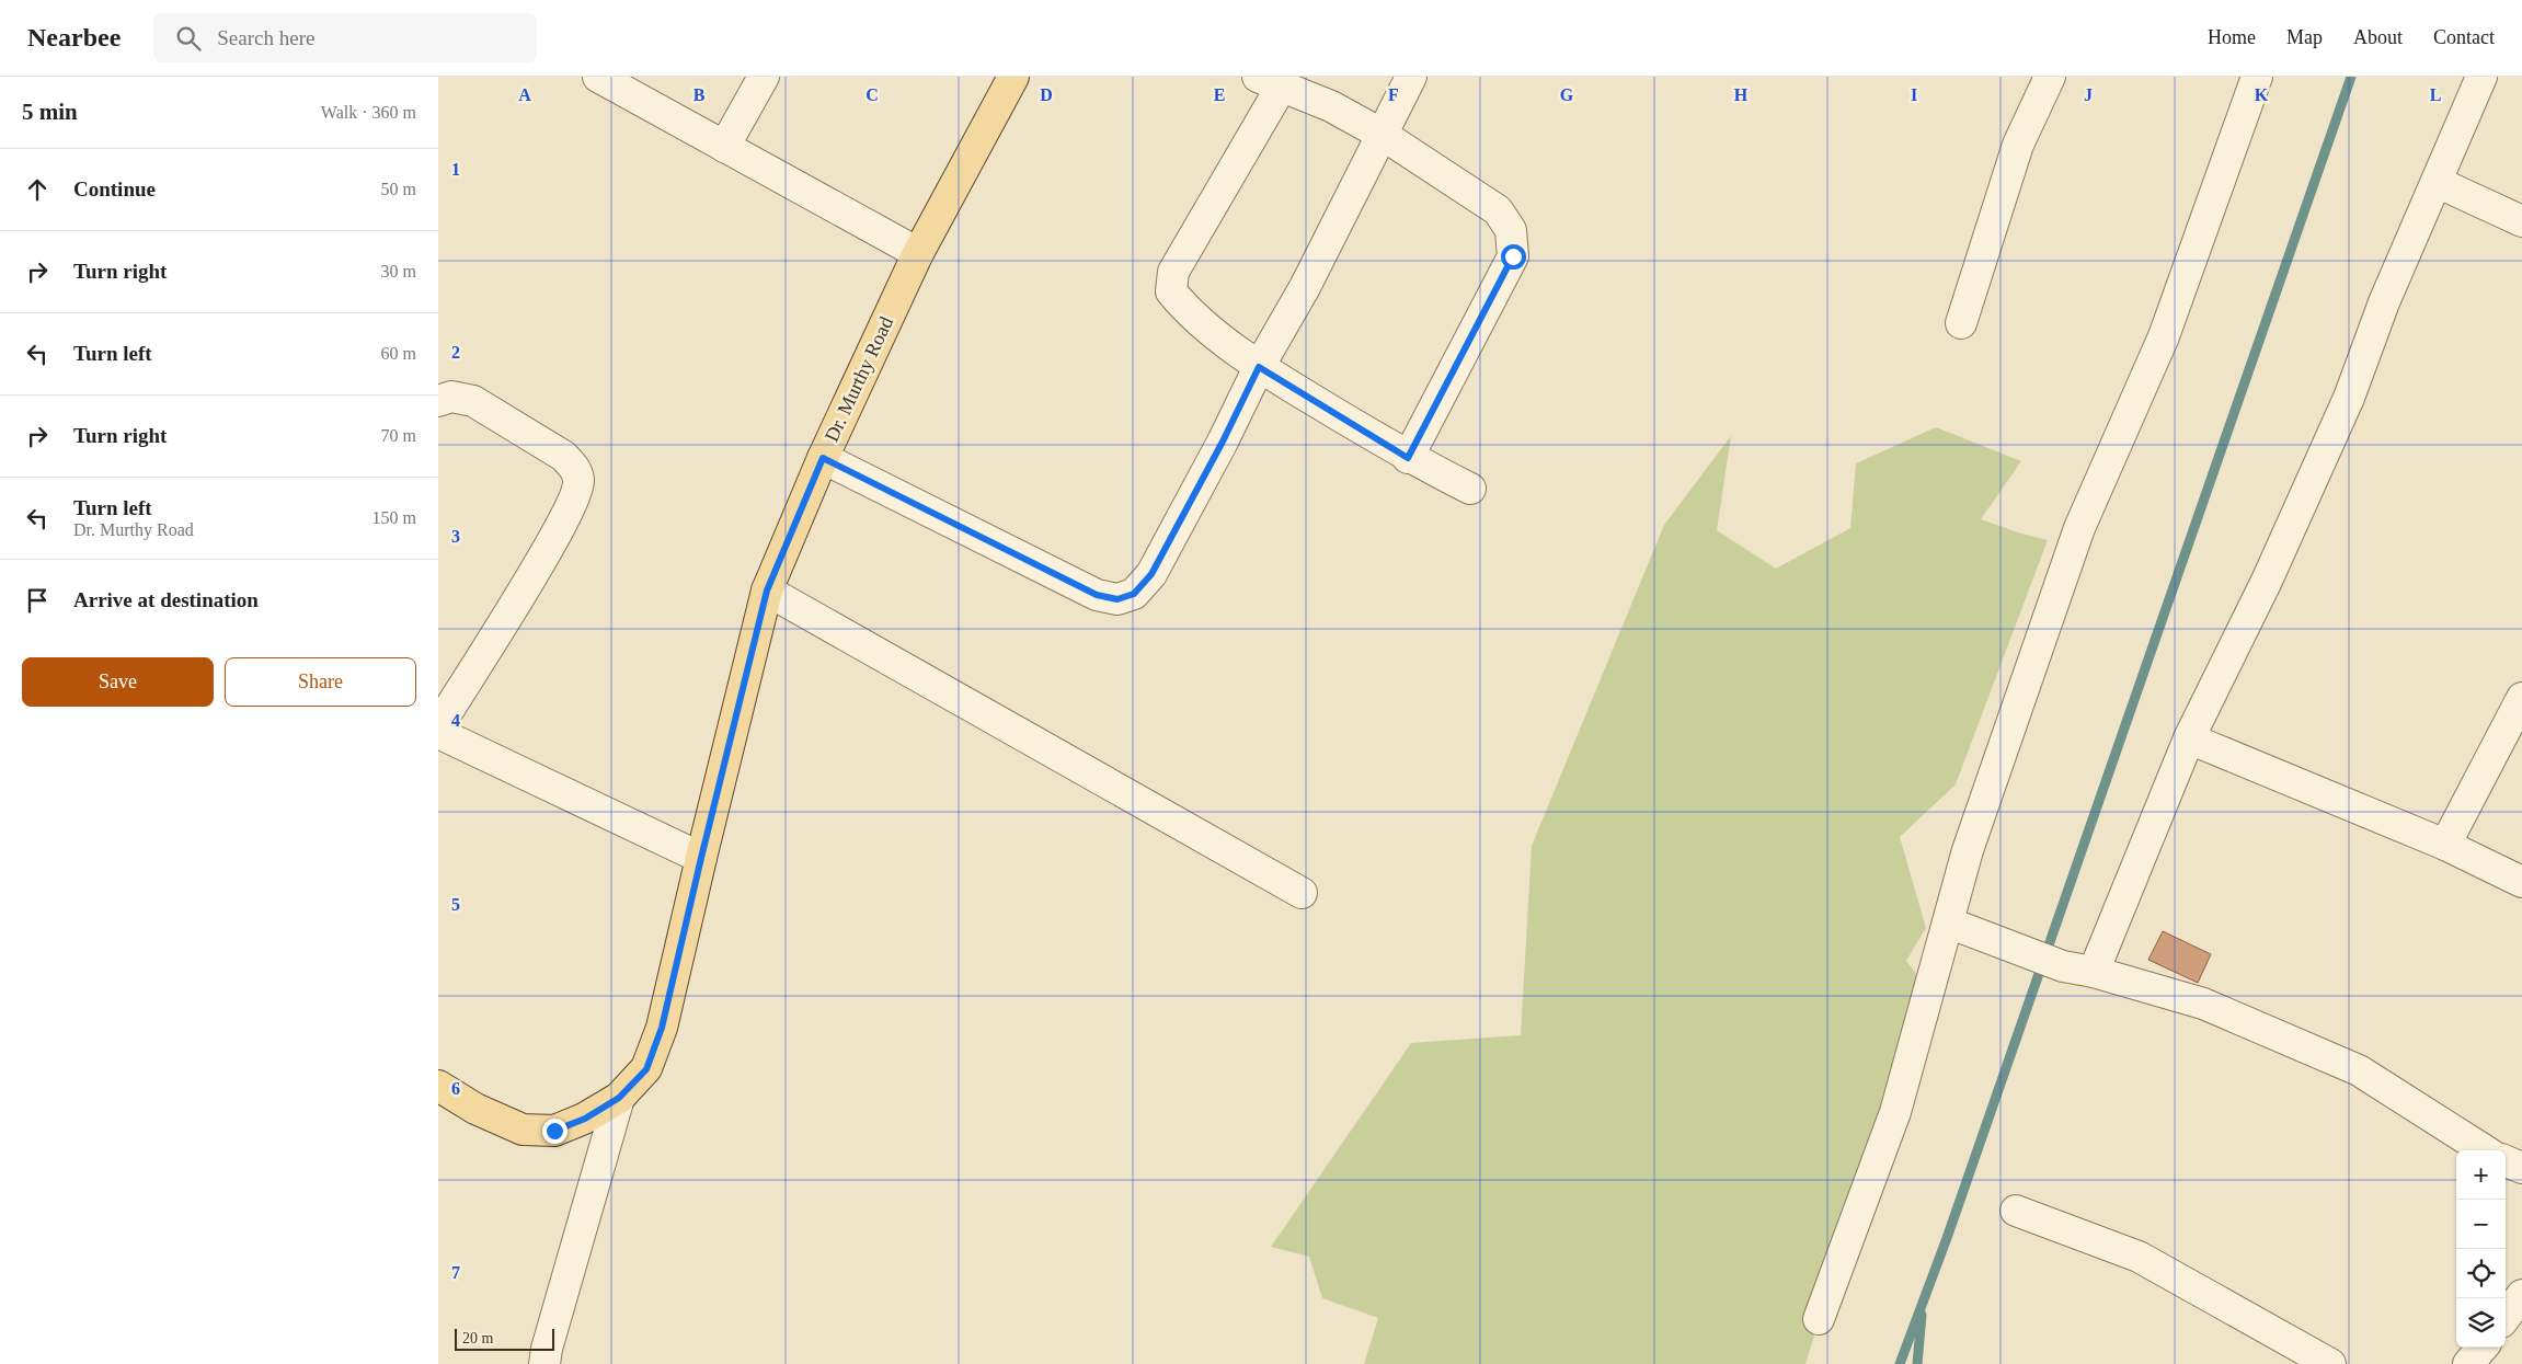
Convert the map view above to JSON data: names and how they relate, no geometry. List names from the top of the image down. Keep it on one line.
{"streets":{"main road":["Dr. Murthy Road"]},"scale_bar":"20 m","page":{"header":"Nearbee","search":"Search here","nav":["Home","Map","About","Contact"],"heading":["5 min","Walk · 360 m"],"list":[["Continue","50 m"],["Turn right","30 m"],["Turn left","60 m"],["Turn right","70 m"],["Turn left","Dr. Murthy Road","150 m"],"Arrive at destination"],"buttons":["Save","Share"],"map_buttons":["+","−"],"scale":"20 m"},"grid":{"columns":["A","B","C","D","E","F","G","H","I","J","K","L"],"rows":["1","2","3","4","5","6","7"]}}
